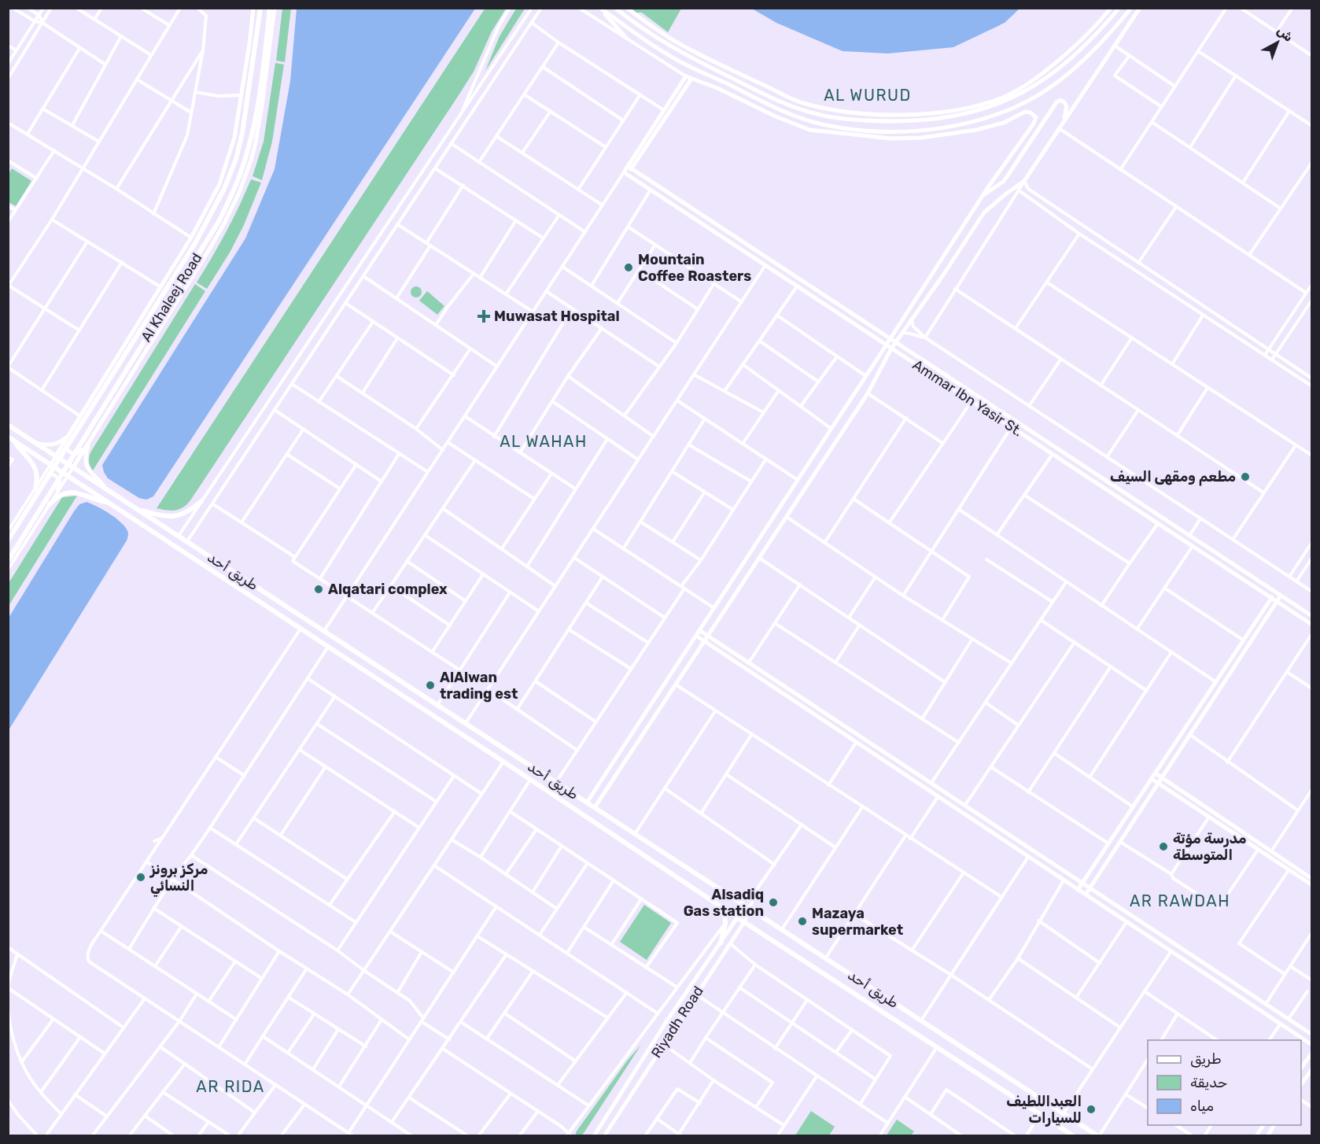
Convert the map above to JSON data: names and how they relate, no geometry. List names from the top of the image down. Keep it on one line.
{"streets":{"main road":["Al Khaleej Road","طريق أحد"],"street":["Ammar Ibn Yasir St.","Riyadh Road"]},"crossings":[["طريق أحد","Riyadh Road"]],"districts":["AL WURUD","AL WAHAH","AR RAWDAH","AR RIDA"],"places":{"other":["Mountain Coffee Roasters","مطعم ومقهى السيف","Alqatari complex","AlAlwan trading est","مدرسة مؤتة المتوسطة","مركز برونز النسائي","Alsadiq Gas station","Mazaya supermarket","العبداللطيف للسيارات"],"health":["Muwasat Hospital"]},"legend":["طريق","حديقة","مياه"],"north":"top right"}
